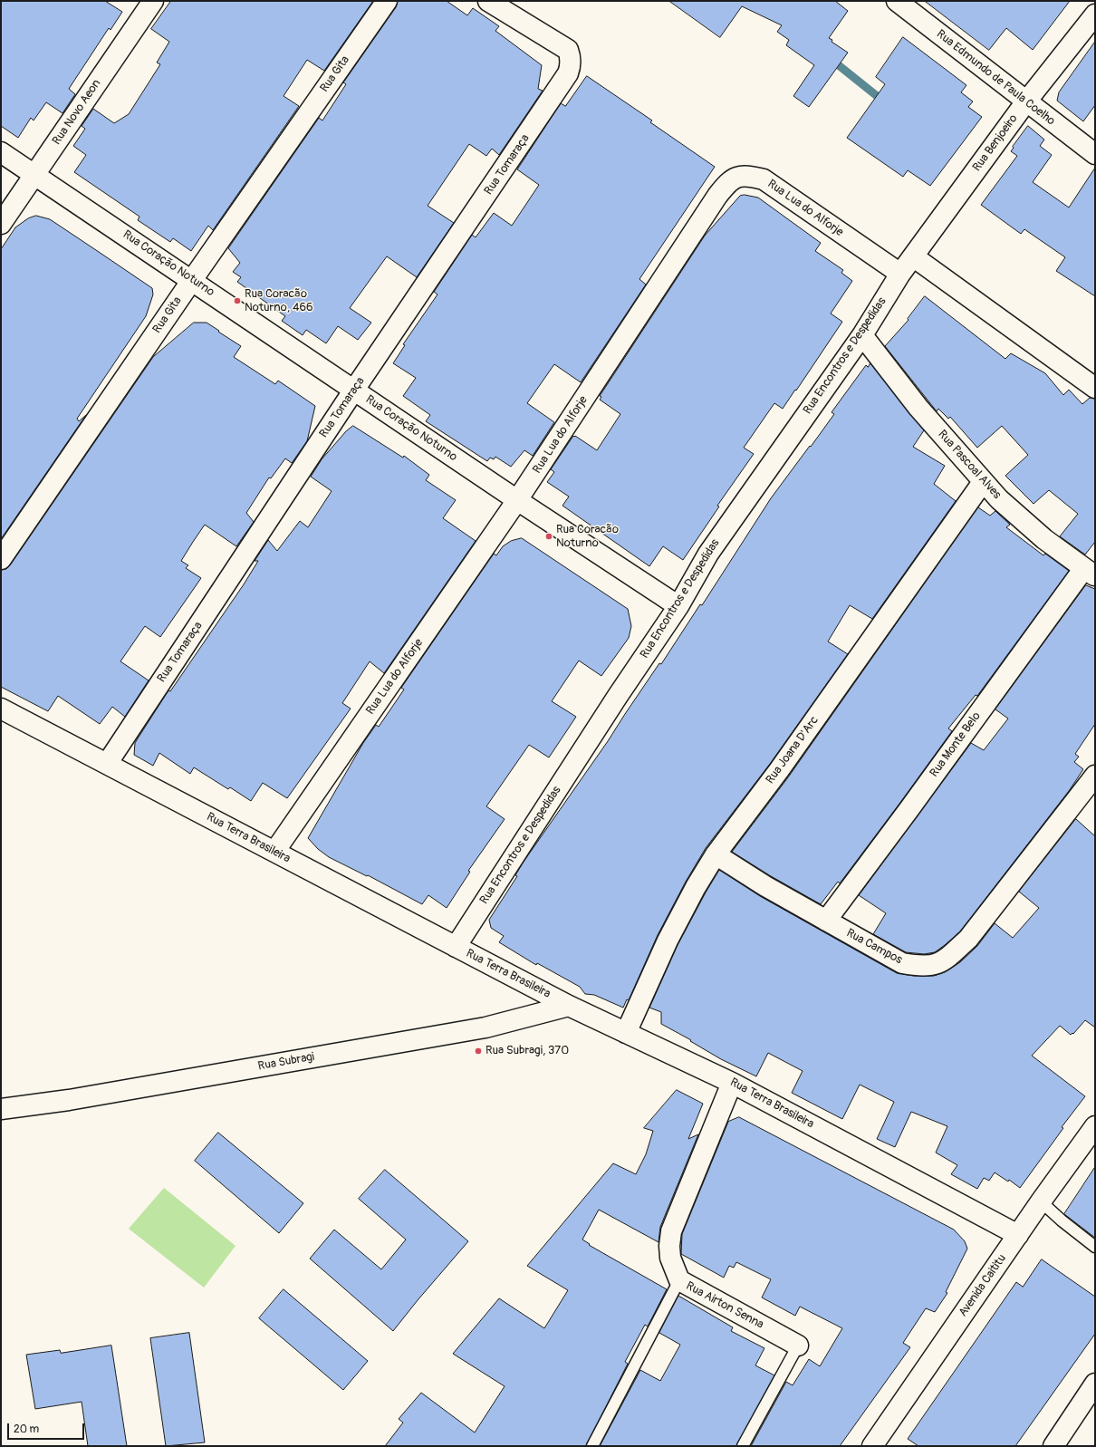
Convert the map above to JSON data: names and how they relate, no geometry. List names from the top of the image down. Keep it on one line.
{"streets":{"street":["Rua Gita","Rua Edmundo de Paula Coelho","Rua Novo Aeon","Rua Benjoeiro","Rua Tomaraça","Rua Lua do Alforje","Rua Coração Noturno","Rua Encontros e Despedidas","Rua Pascoal Alves","Rua Monte Belo","Rua Joana D'Arc","Rua Terra Brasileira","Rua Campos","Rua Subragi","Avenida Caititu","Rua Airton Senna"]},"crossings":[["Rua Gita","Rua Coração Noturno"],["Rua Edmundo de Paula Coelho","Rua Benjoeiro"],["Rua Novo Aeon","Rua Coração Noturno"],["Rua Benjoeiro","Rua Lua do Alforje"],["Rua Benjoeiro","Rua Encontros e Despedidas"],["Rua Tomaraça","Rua Coração Noturno"],["Rua Tomaraça","Rua Terra Brasileira"],["Rua Lua do Alforje","Rua Coração Noturno"],["Rua Lua do Alforje","Rua Encontros e Despedidas"],["Rua Lua do Alforje","Rua Terra Brasileira"],["Rua Coração Noturno","Rua Encontros e Despedidas"],["Rua Encontros e Despedidas","Rua Pascoal Alves"],["Rua Encontros e Despedidas","Rua Terra Brasileira"],["Rua Pascoal Alves","Rua Monte Belo"],["Rua Pascoal Alves","Rua Joana D'Arc"],["Rua Monte Belo","Rua Campos"],["Rua Joana D'Arc","Rua Terra Brasileira"],["Rua Joana D'Arc","Rua Campos"],["Rua Terra Brasileira","Rua Subragi"],["Rua Terra Brasileira","Avenida Caititu"],["Rua Terra Brasileira","Rua Airton Senna"]],"places":["Rua Coracão Noturno, 466","Rua Coracão Noturno","Rua Subragi, 370"],"scale_bar":"20 m"}
